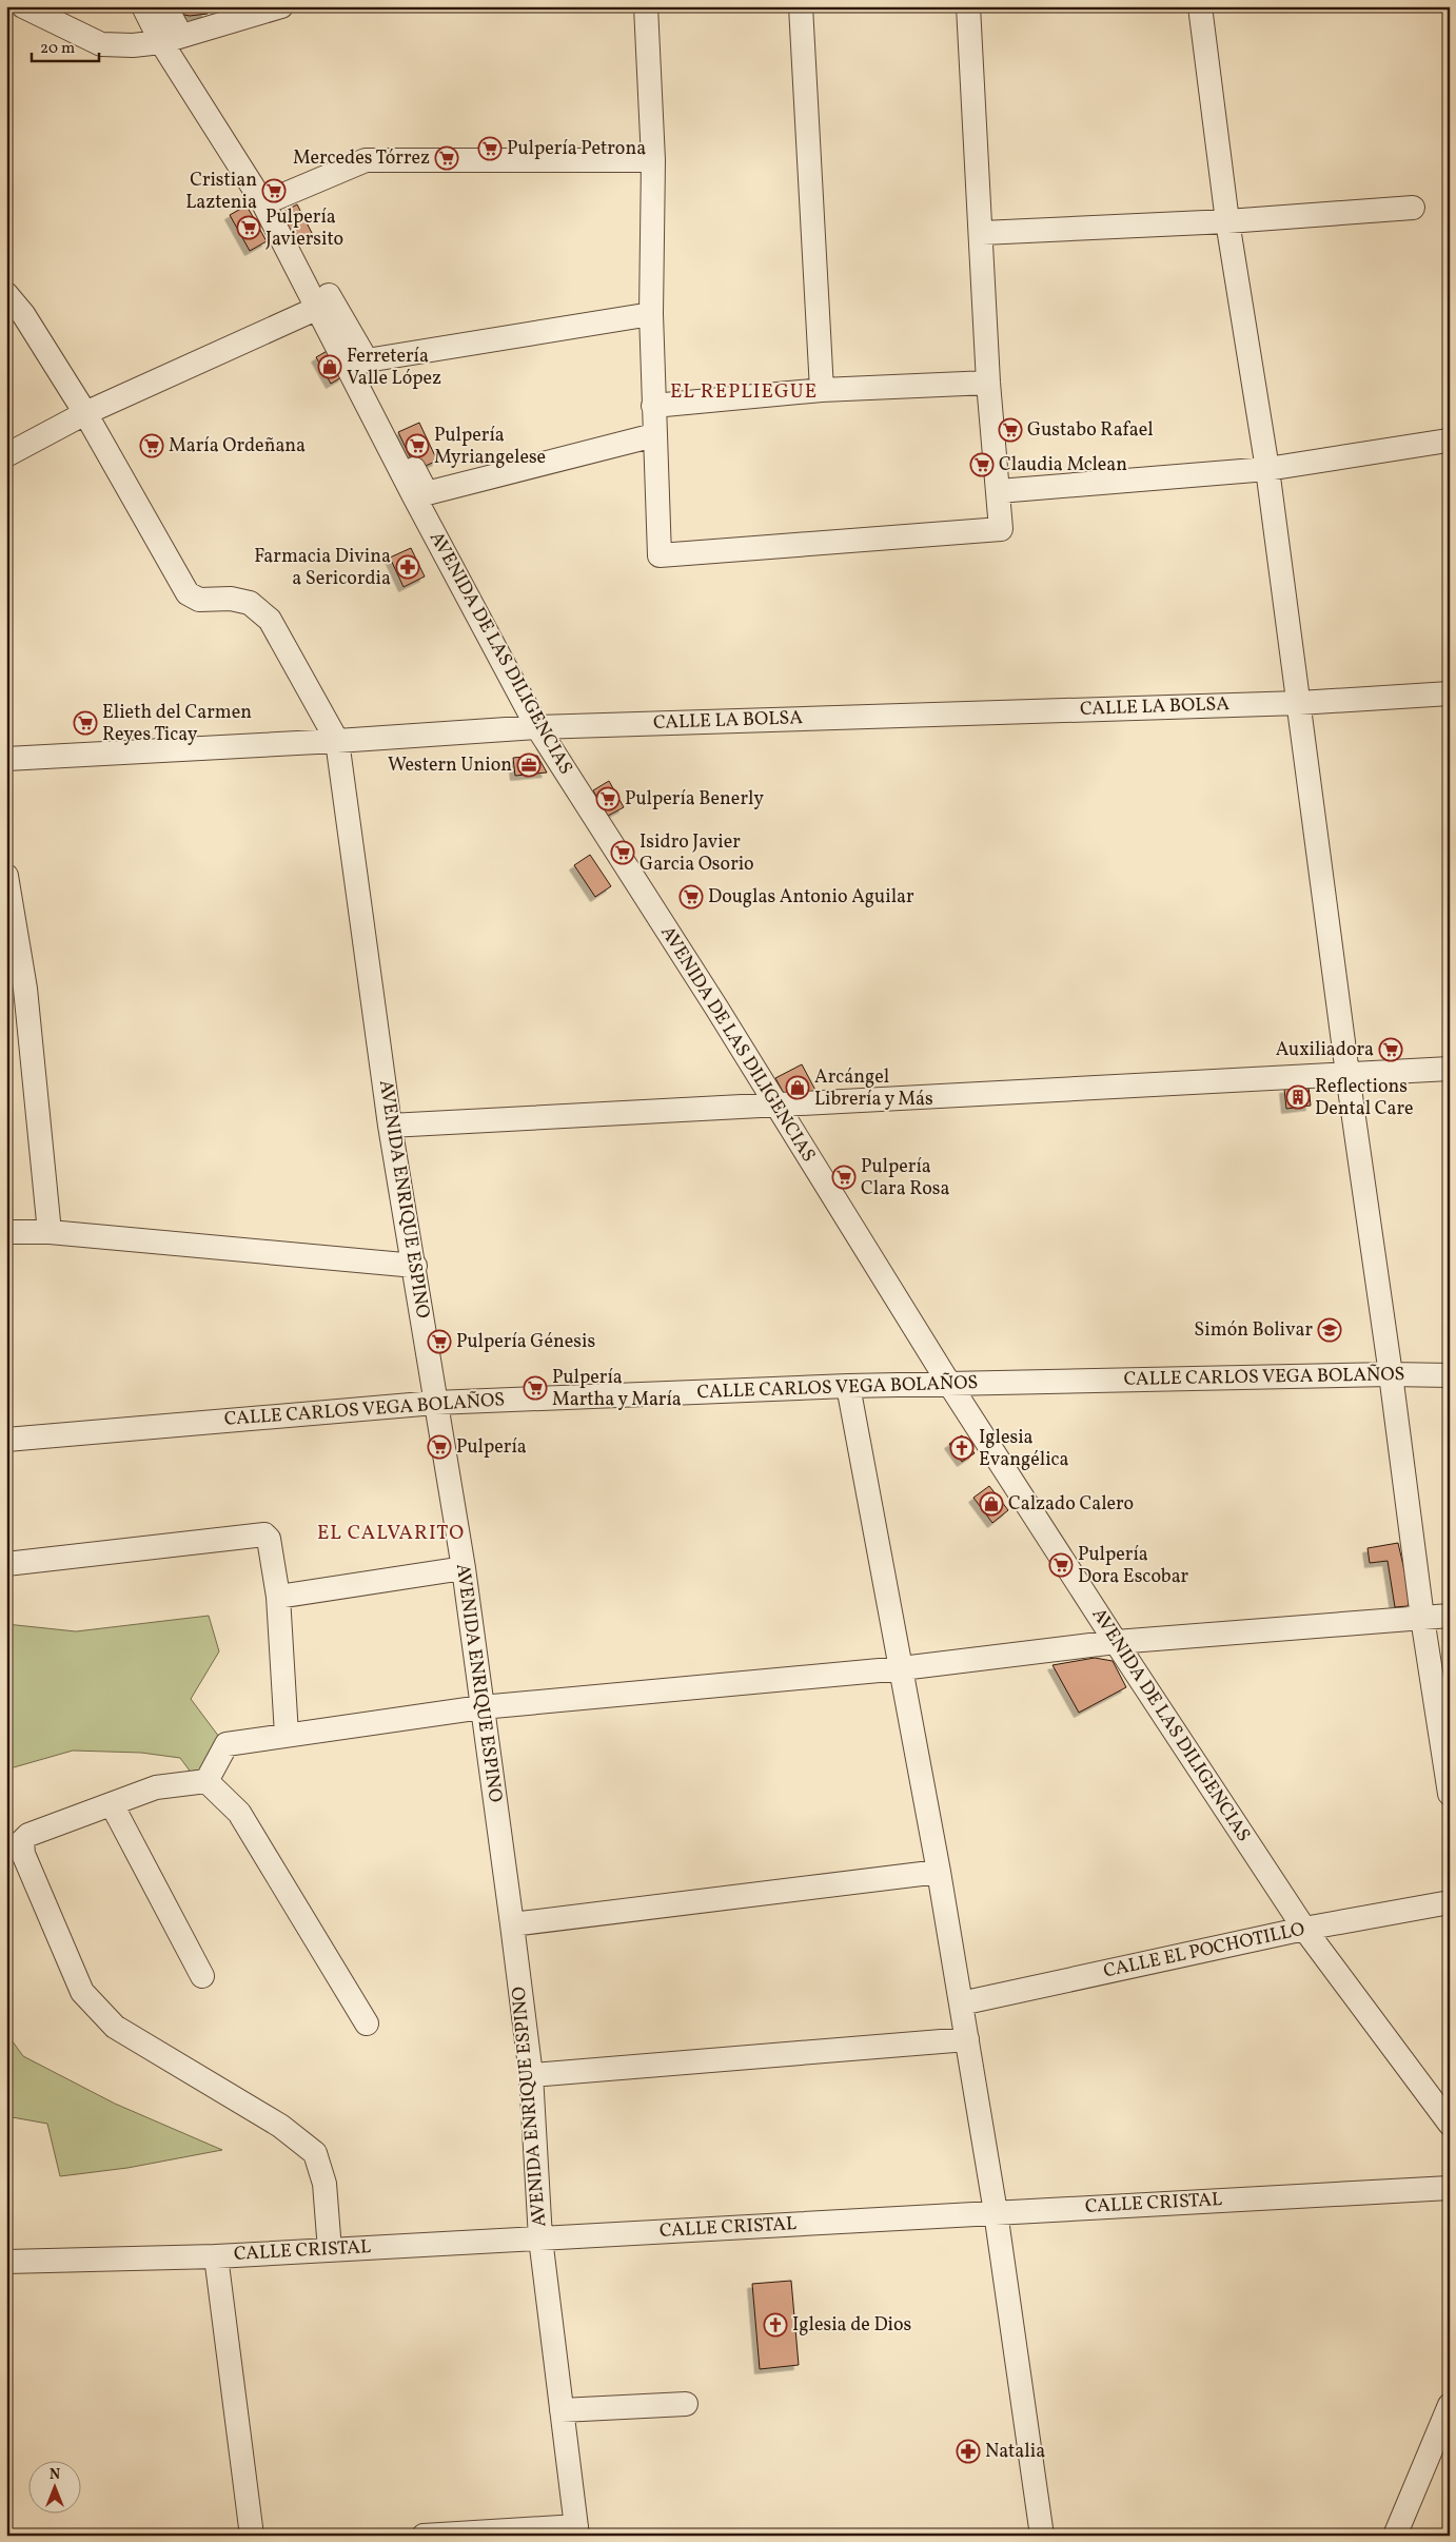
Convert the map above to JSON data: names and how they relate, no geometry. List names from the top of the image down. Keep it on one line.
{"streets":{"street":["AVENIDA DE LAS DILIGENCIAS","CALLE LA BOLSA","AVENIDA ENRIQUE ESPINO","CALLE CARLOS VEGA BOLAÑOS","CALLE EL POCHOTILLO","CALLE CRISTAL"]},"crossings":[["AVENIDA DE LAS DILIGENCIAS","CALLE LA BOLSA"],["AVENIDA DE LAS DILIGENCIAS","CALLE CARLOS VEGA BOLAÑOS"],["AVENIDA DE LAS DILIGENCIAS","CALLE EL POCHOTILLO"],["CALLE LA BOLSA","AVENIDA ENRIQUE ESPINO"],["AVENIDA ENRIQUE ESPINO","CALLE CARLOS VEGA BOLAÑOS"],["AVENIDA ENRIQUE ESPINO","CALLE CRISTAL"]],"districts":["EL REPLIEGUE","EL CALVARITO"],"places":{"supermarket":["Pulpería Petrona","Mercedes Tórrez","Cristian Laztenia","Pulpería Javiersito","Gustabo Rafael","María Ordeñana","Pulpería Myriangelese","Claudia Mclean","Elieth del Carmen Reyes Ticay","Pulpería Benerly","Isidro Javier Garcia Osorio","Douglas Antonio Aguilar","Auxiliadora","Pulpería Clara Rosa","Pulpería Génesis","Pulpería Martha y María","Pulpería","Pulpería Dora Escobar"],"shop":["Ferretería Valle López","Arcángel Librería y Más","Calzado Calero"],"pharmacy":["Farmacia Divina a Sericordia","Natalia"],"office":["Western Union"],"building":["Reflections Dental Care"],"school or university":["Simón Bolivar"],"church":["Iglesia Evangélica","Iglesia de Dios"]},"scale_bar":"20 m","north":"top"}
